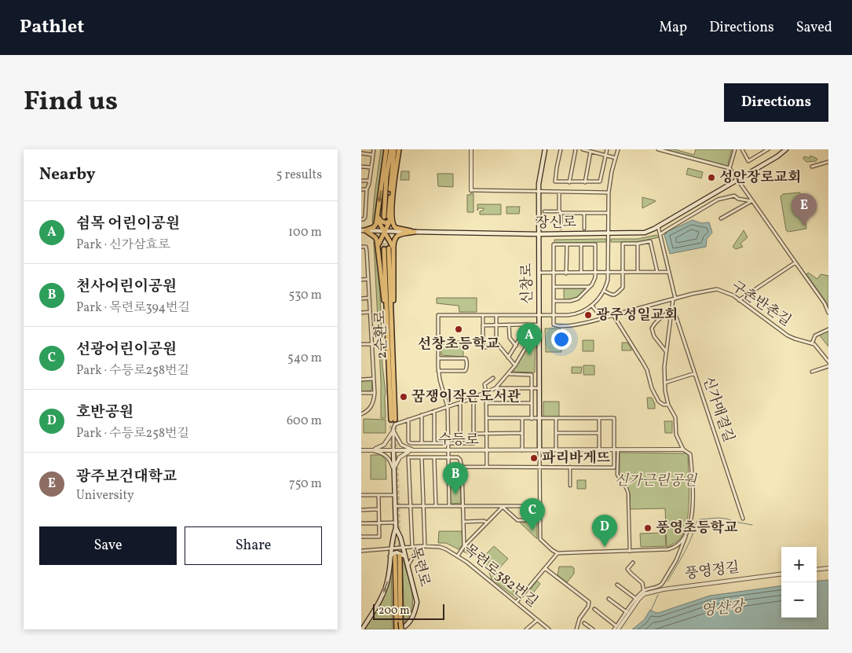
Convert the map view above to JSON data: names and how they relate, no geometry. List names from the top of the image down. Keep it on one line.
{"streets":{"highway":["2순환로"],"main road":["장신로","신창로","목련로"],"street":["구촌반촌길","신가매결길","수등로","풍영정길","목련로382번길"]},"crossings":[["장신로","신창로"],["장신로","신가매결길"],["신창로","수등로"],["구촌반촌길","신가매결길"],["신가매결길","수등로"],["신가매결길","풍영정길"],["수등로","목련로"],["수등로","풍영정길"],["목련로","목련로382번길"]],"water":["영산강"],"parks":["신가근린공원"],"places":["성안장로교회","광주성일교회","선창초등학교","꿈쟁이작은도서관","파리바게뜨","풍영초등학교"],"scale_bar":"200 m","page":{"header":"Pathlet","nav":["Map","Directions","Saved"],"title":"Find us","buttons":["Directions",["Save","Share"]],"heading":["Nearby","5 results"],"pins":["E","A","B","C","D"],"list":[{"mark":"A","name":"쉼목 어린이공원","note":"Park · 신가삼효로","value":"100 m"},{"mark":"B","name":"천사어린이공원","note":"Park · 목련로394번길","value":"530 m"},{"mark":"C","name":"선광어린이공원","note":"Park · 수등로258번길","value":"540 m"},{"mark":"D","name":"호반공원","note":"Park · 수등로258번길","value":"600 m"},{"mark":"E","name":"광주보건대학교","note":"University","value":"750 m"}],"map_buttons":["+","−"],"scale":"200 m"}}
